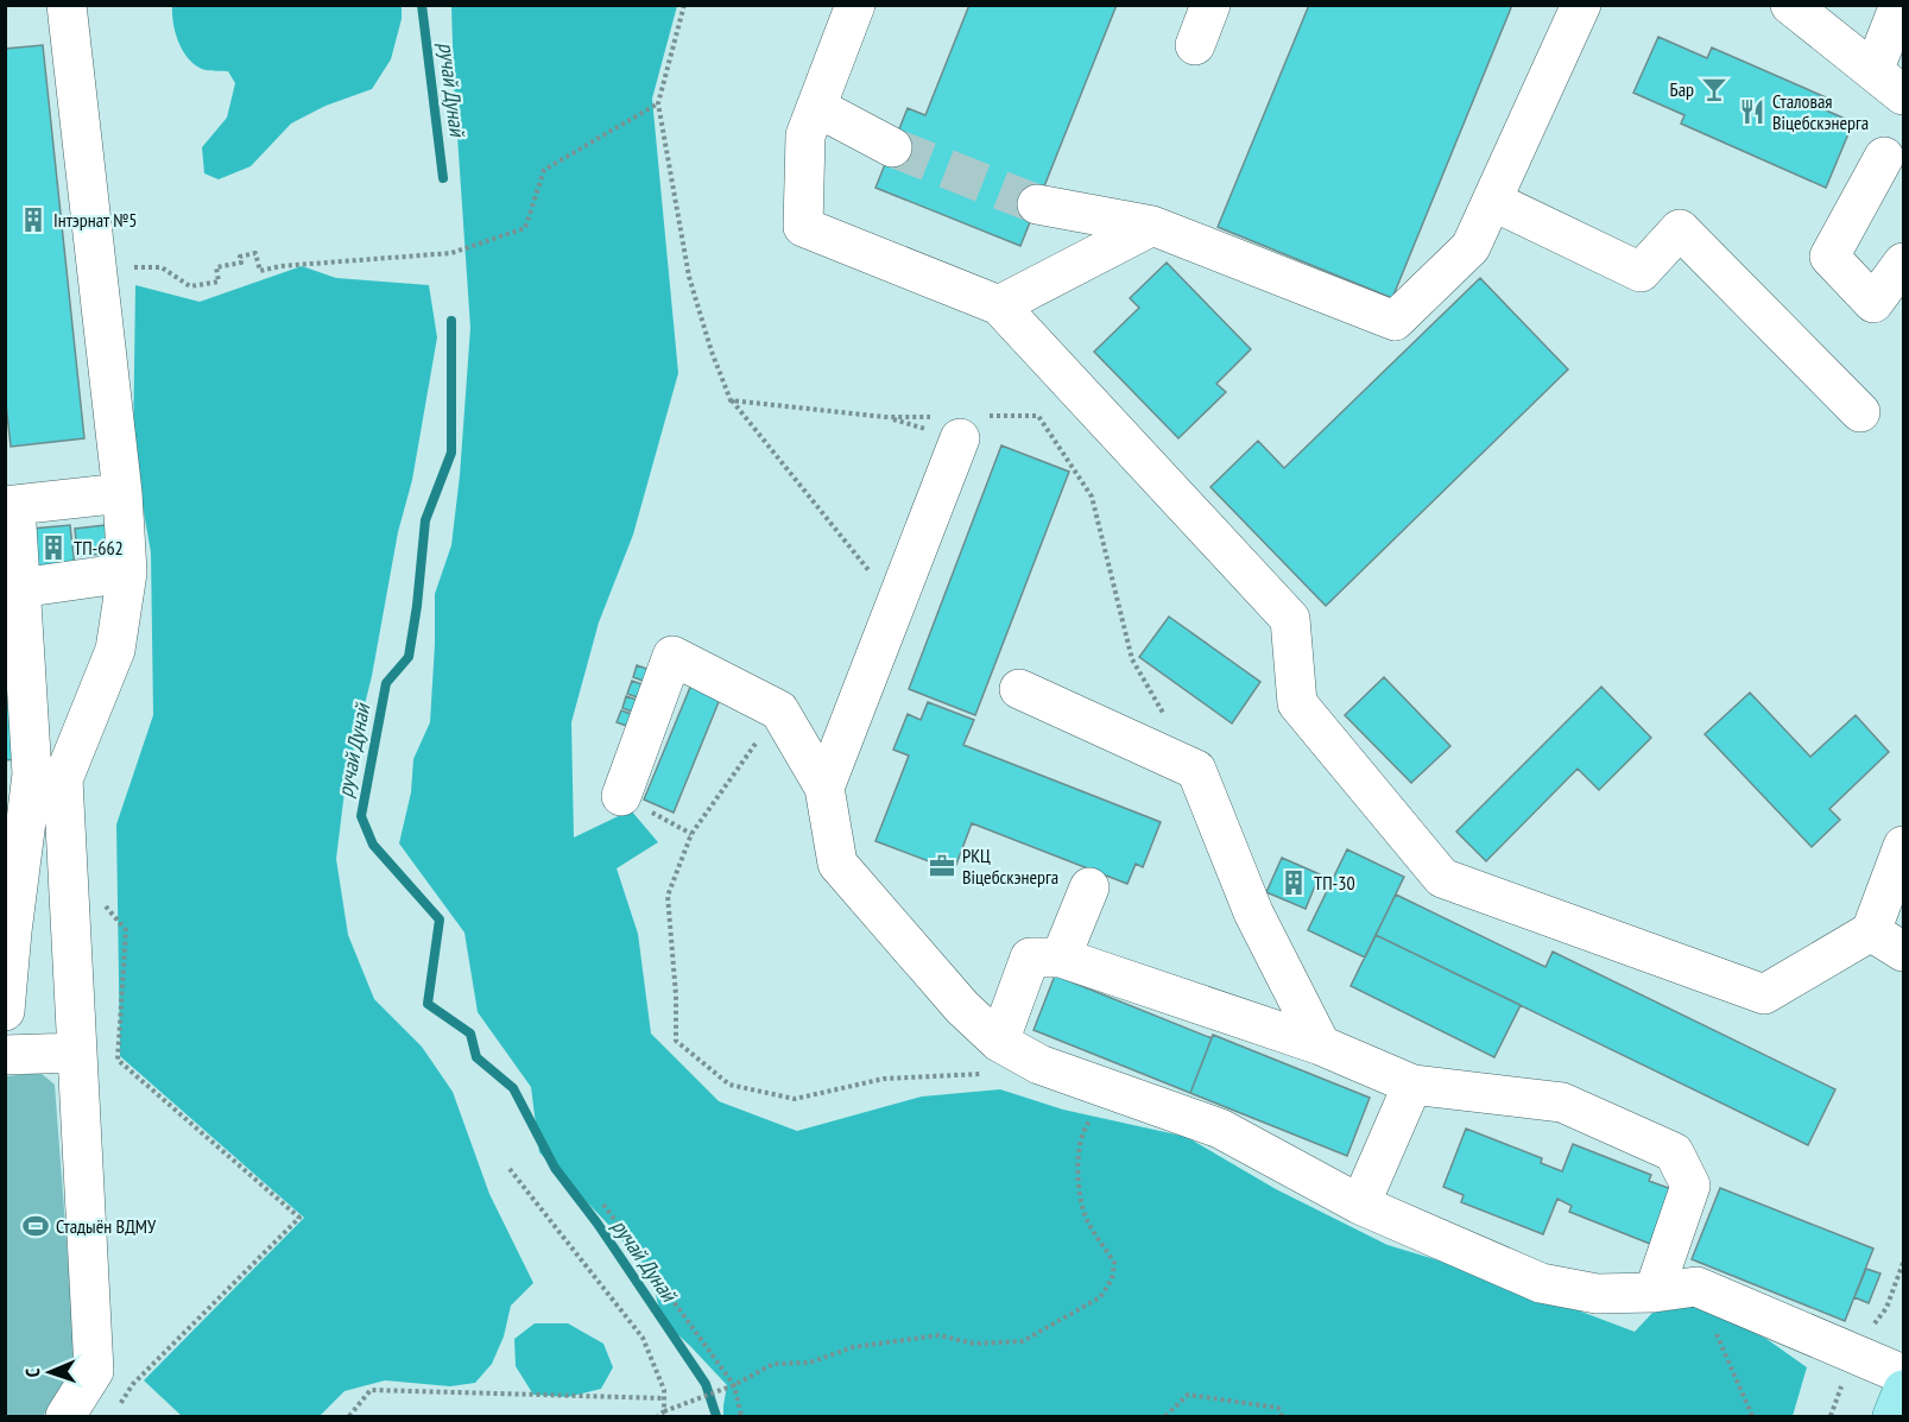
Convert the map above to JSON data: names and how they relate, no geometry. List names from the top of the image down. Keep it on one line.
{"water":["ручай Дунай"],"places":{"bar":["Бар"],"restaurant":["Сталовая Віцебскэнерга"],"building":["Інтэрнат №5","ТП-662","ТП-30"],"office":["РКЦ Віцебскэнерга"],"sports":["Стадыён ВДМУ"]},"north":"left"}
